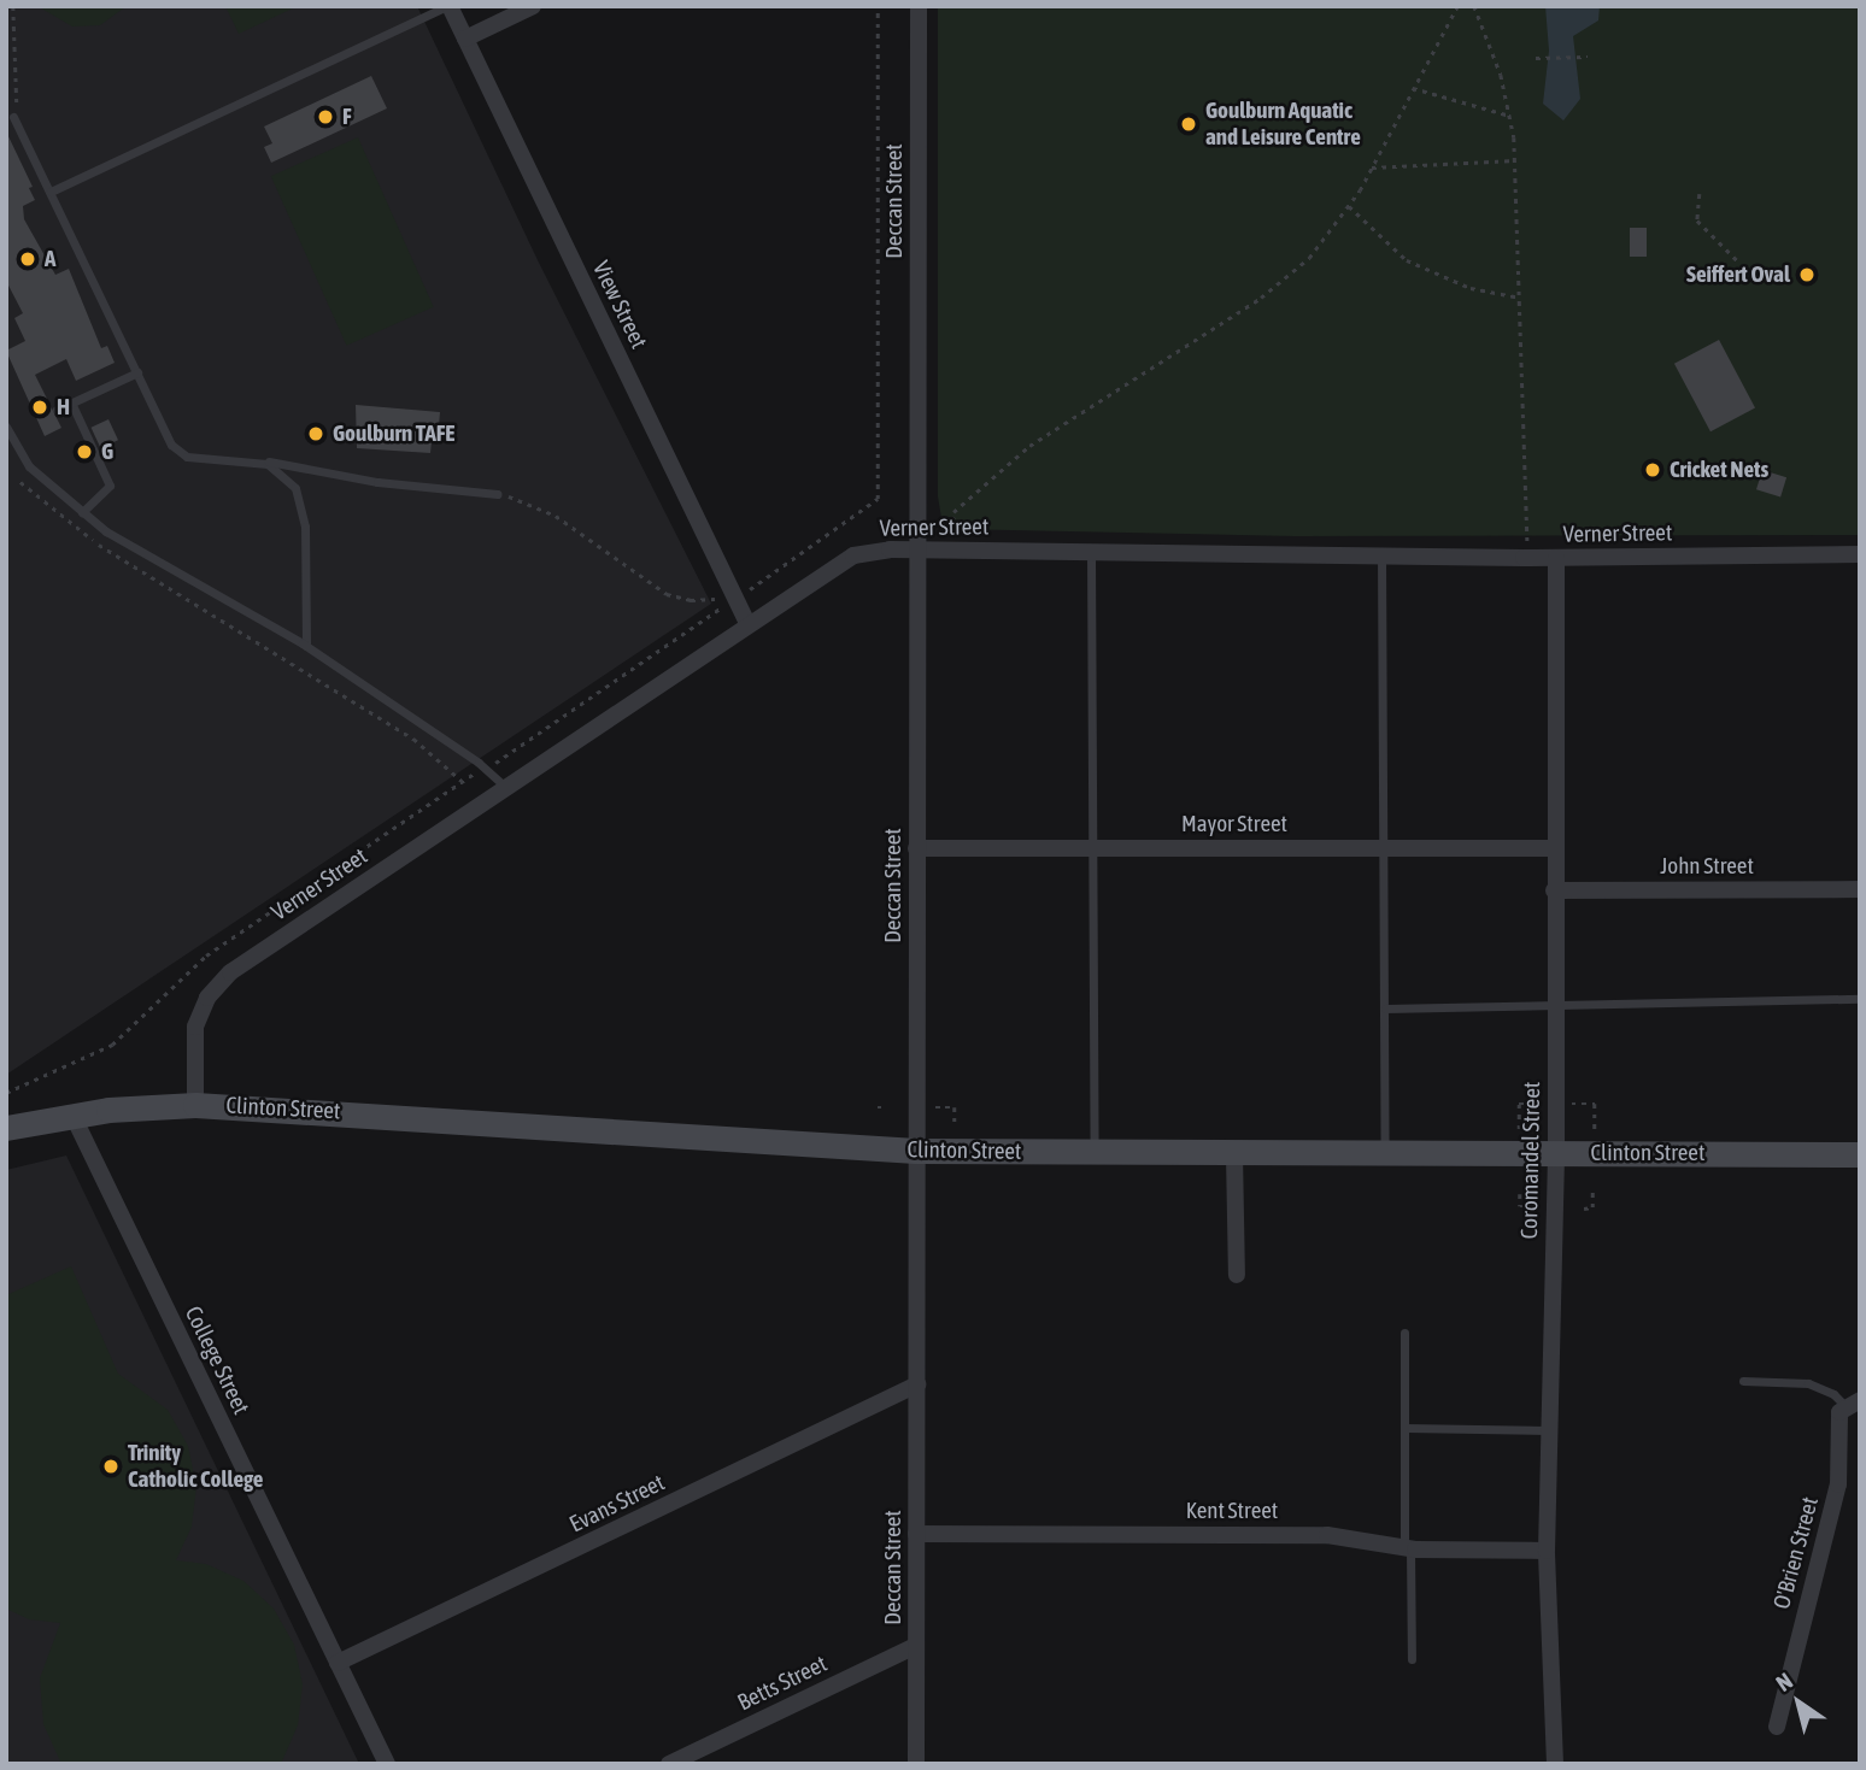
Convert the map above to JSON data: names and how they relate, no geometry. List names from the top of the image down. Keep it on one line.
{"streets":{"street":["Deccan Street","View Street","Verner Street","Mayor Street","John Street","Clinton Street","Coromandel Street","College Street","Evans Street","Kent Street","O'Brien Street","Betts Street"]},"crossings":[["Deccan Street","Verner Street"],["Deccan Street","Mayor Street"],["Deccan Street","Clinton Street"],["Deccan Street","Evans Street"],["Deccan Street","Kent Street"],["Deccan Street","Betts Street"],["View Street","Verner Street"],["Verner Street","Clinton Street"],["Verner Street","Coromandel Street"],["Mayor Street","Coromandel Street"],["John Street","Coromandel Street"],["Clinton Street","Coromandel Street"],["Clinton Street","College Street"],["Coromandel Street","Kent Street"],["College Street","Evans Street"]],"places":["F","Goulburn Aquatic and Leisure Centre","A","Seiffert Oval","H","Goulburn TAFE","G","Cricket Nets","Trinity Catholic College"],"north":"top left"}
